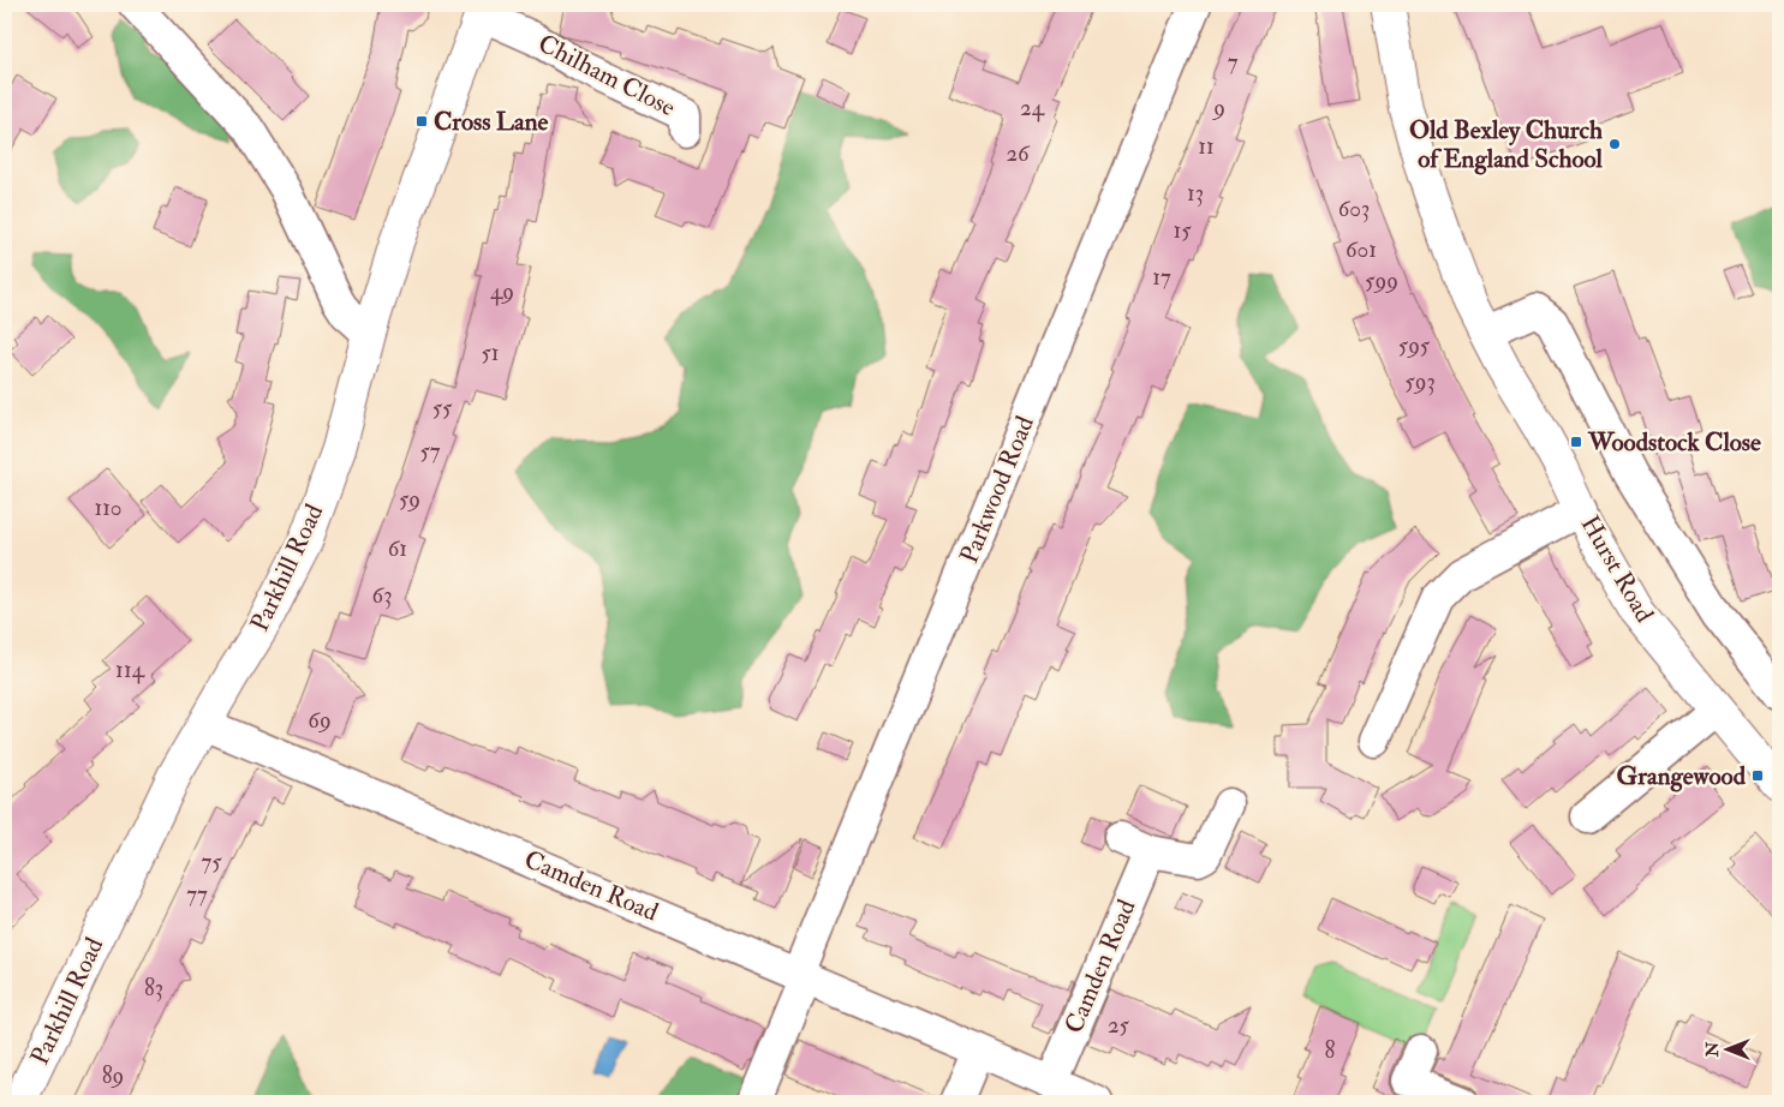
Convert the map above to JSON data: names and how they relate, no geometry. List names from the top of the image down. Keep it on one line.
{"streets":{"main road":["Parkhill Road","Hurst Road"],"street":["Chilham Close","Parkwood Road","Camden Road"]},"crossings":[["Chilham Close","Parkhill Road"],["Parkwood Road","Camden Road"],["Parkhill Road","Camden Road"]],"places":{"transit":["Cross Lane","Woodstock Close","Grangewood"],"other":["Old Bexley Church of England School"]},"house_numbers":["7","24","9","11","26","13","603","15","601","17","599","49","595","51","593","55","57","59","110","61","63","114","69","75","77","83","25","8","89"],"north":"left"}
